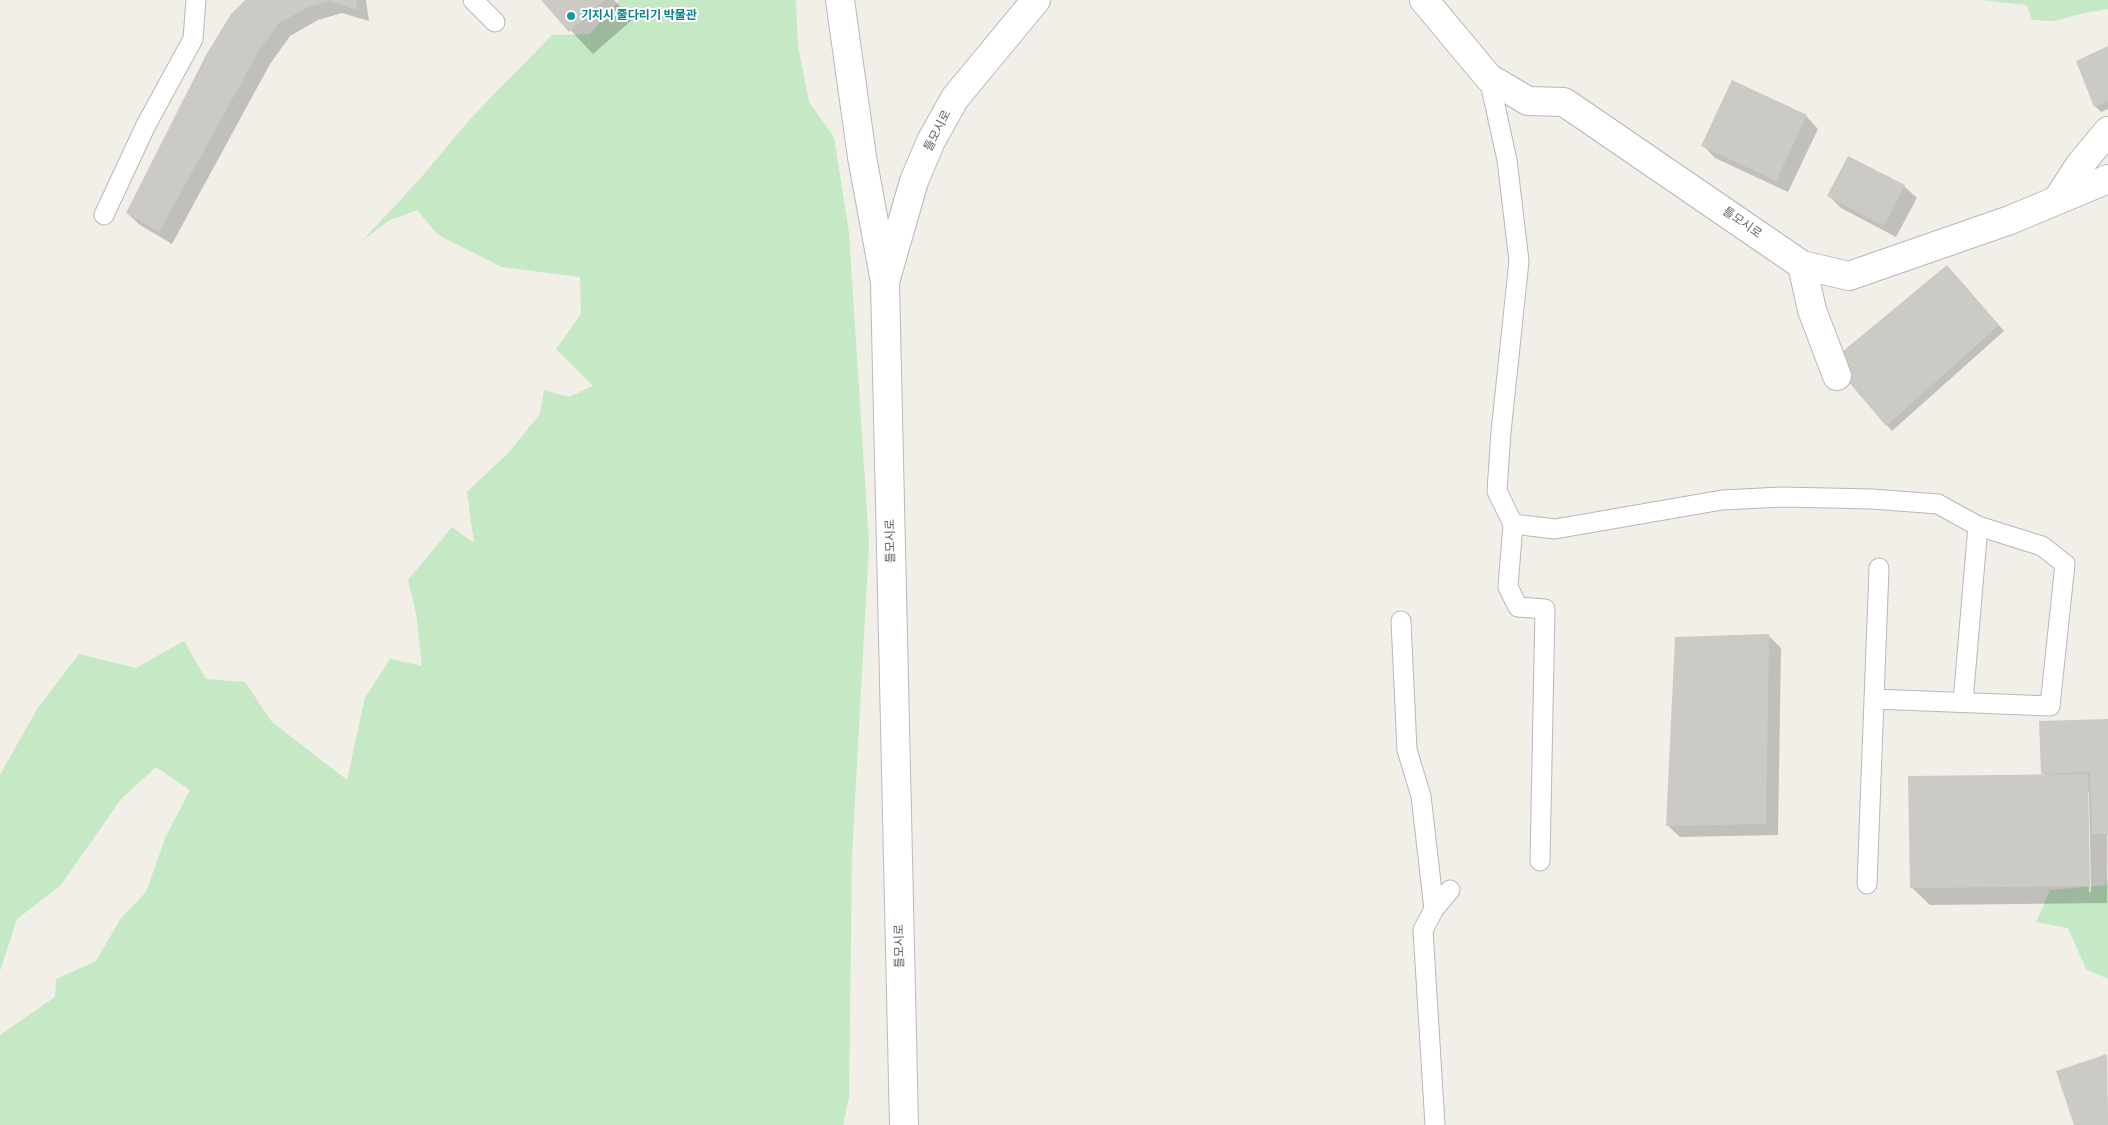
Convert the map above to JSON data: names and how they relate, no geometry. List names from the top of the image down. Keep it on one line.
{"streets":{"street":["틀모시로"]},"places":["기지시 줄다리기 박물관"]}
